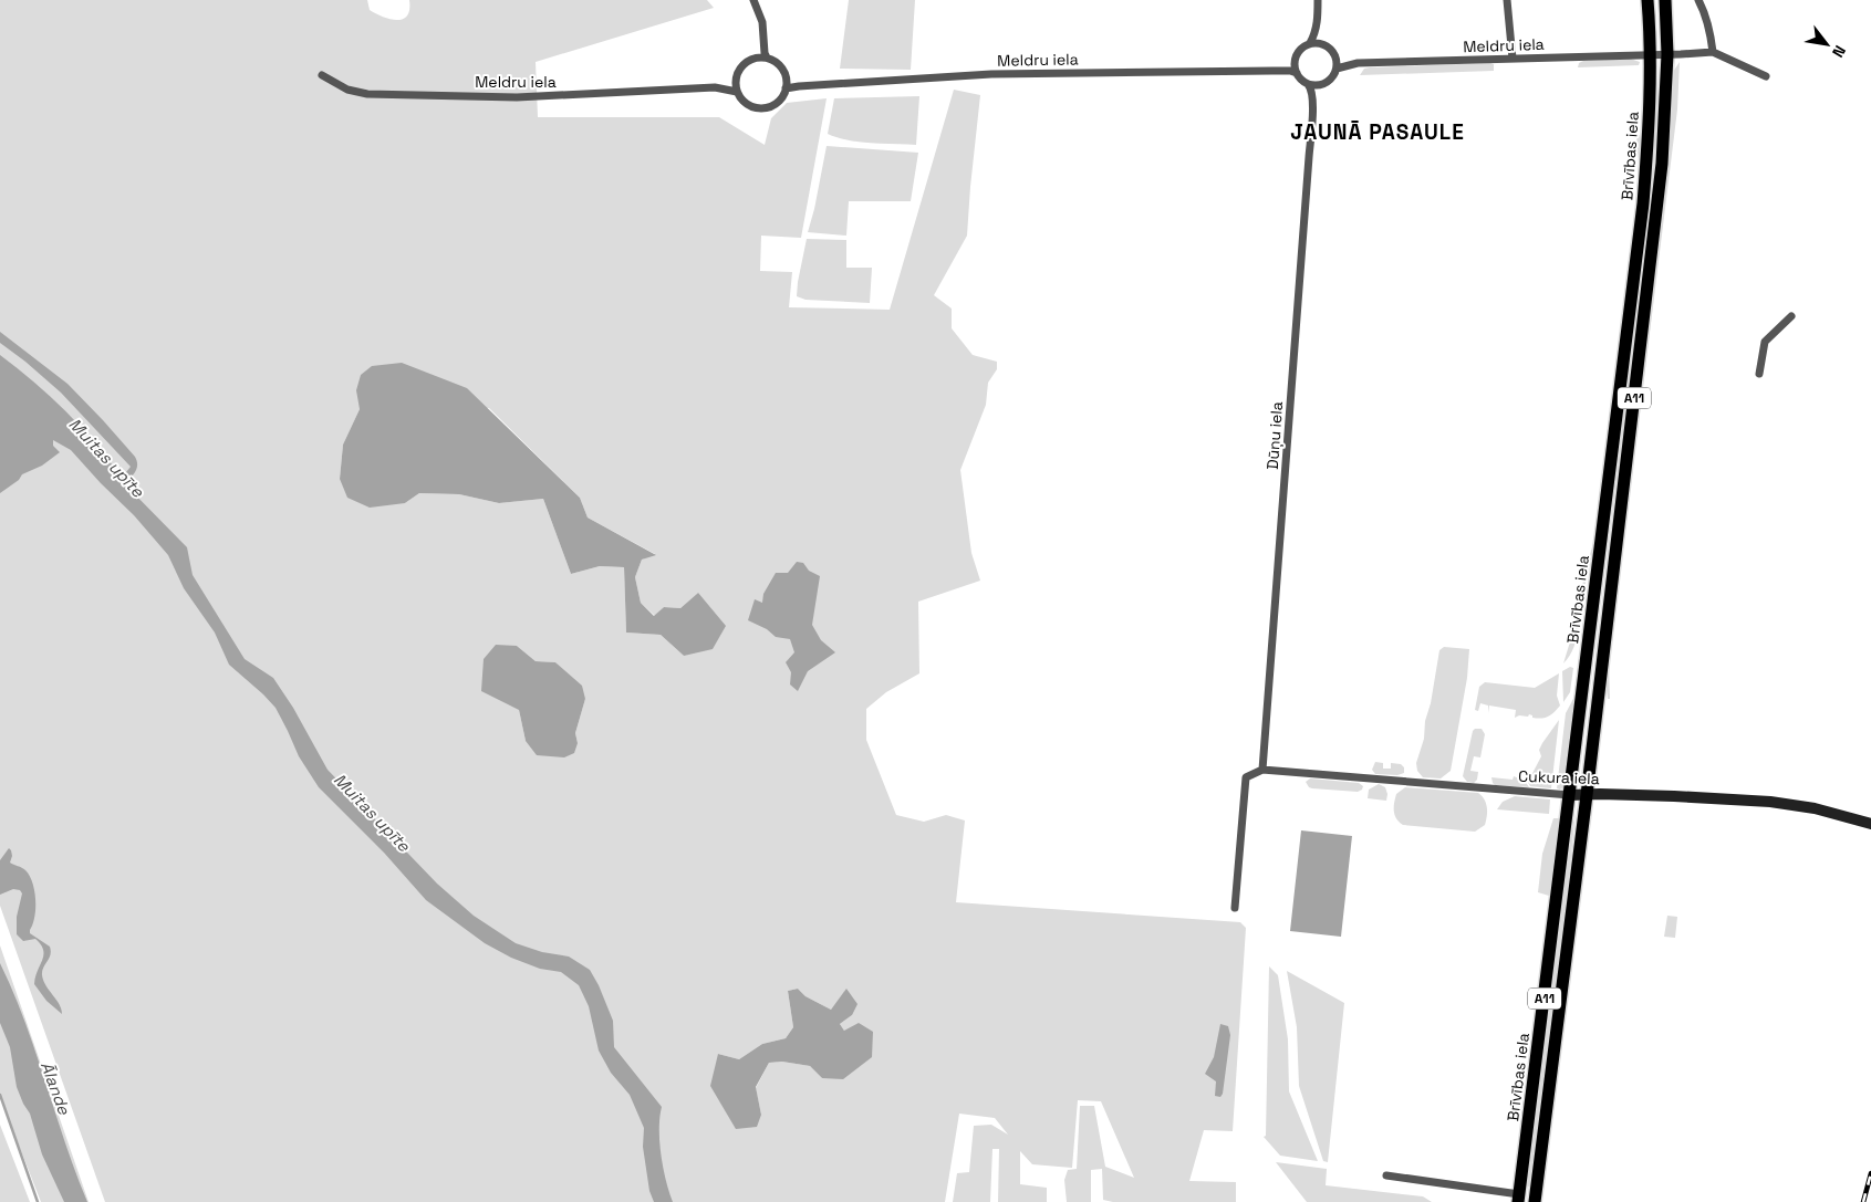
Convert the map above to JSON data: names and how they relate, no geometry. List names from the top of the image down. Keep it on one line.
{"streets":{"highway":["Brīvības iela","A11"],"main road":["Cukura iela"],"street":["Meldru iela","Dūņu iela"]},"crossings":[["Meldru iela","Brīvības iela"],["Meldru iela","Dūņu iela"],["Brīvības iela","Cukura iela"],["Dūņu iela","Cukura iela"]],"districts":["JAUNĀ PASAULE"],"water":["Muitas upīte","Ālande"],"north":"bottom right"}
